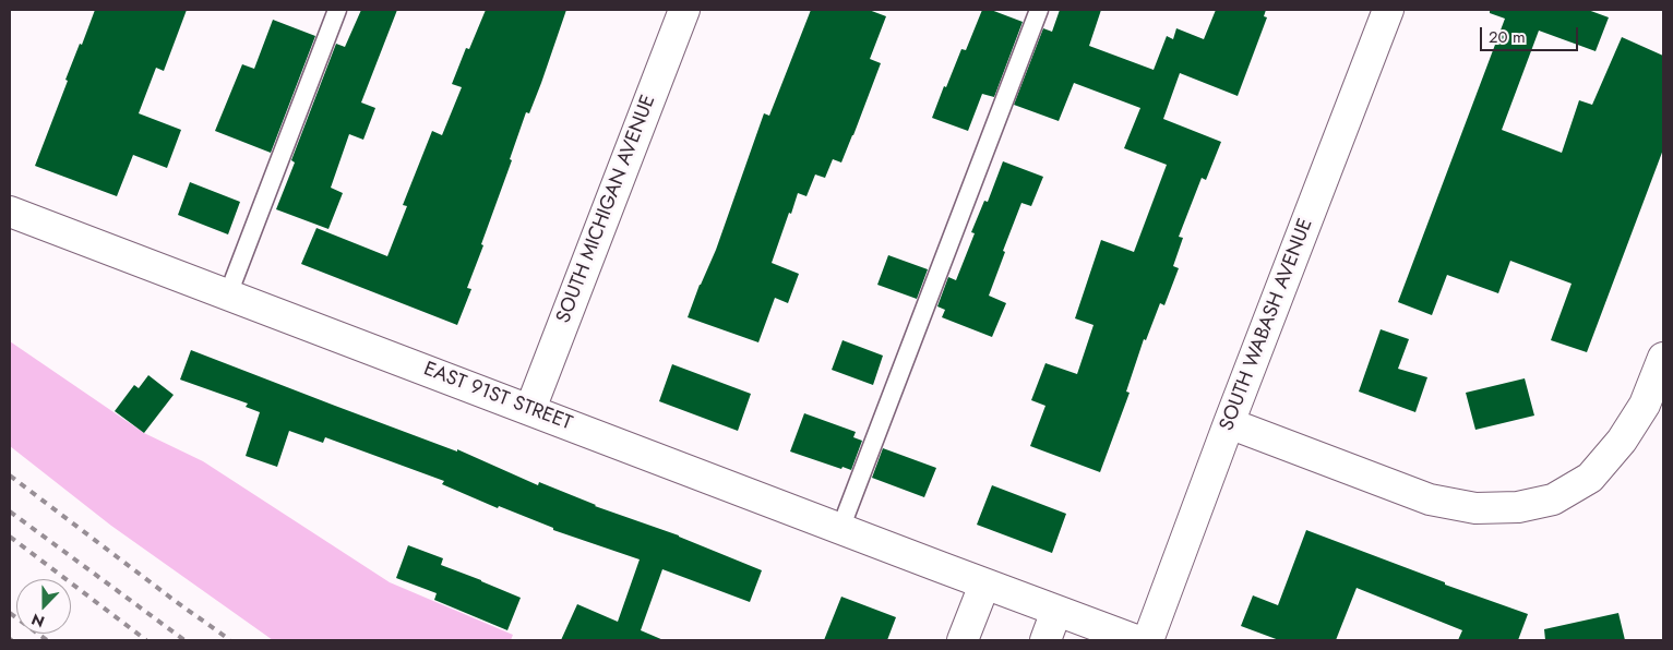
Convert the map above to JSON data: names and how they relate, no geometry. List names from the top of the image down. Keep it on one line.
{"streets":{"street":["SOUTH MICHIGAN AVENUE","SOUTH WABASH AVENUE","EAST 91ST STREET"]},"crossings":[["SOUTH MICHIGAN AVENUE","EAST 91ST STREET"]],"scale_bar":"20 m","north":"bottom"}
